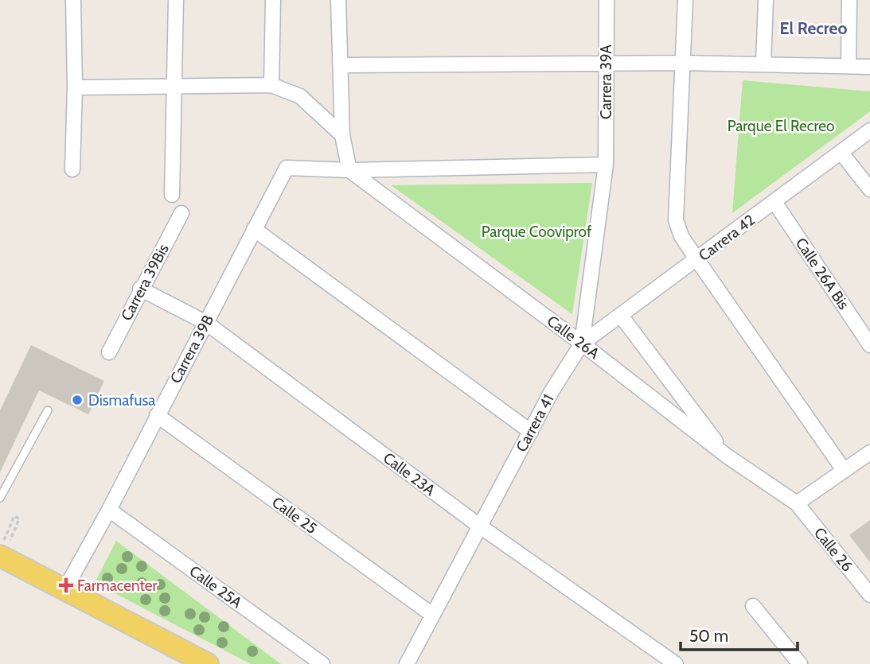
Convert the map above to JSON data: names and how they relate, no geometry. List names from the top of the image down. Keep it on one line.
{"streets":{"street":["Carrera 39A","Carrera 42","Calle 26A Bis","Carrera 39Bis","Calle 26A","Carrera 39B","Carrera 41","Calle 23A","Calle 25","Calle 26","Calle 25A"]},"crossings":[["Carrera 39A","Carrera 41"],["Carrera 42","Calle 26A Bis"],["Carrera 42","Calle 26A"],["Carrera 42","Carrera 41"],["Carrera 39Bis","Calle 23A"],["Calle 26A","Carrera 39B"],["Calle 26A","Carrera 41"],["Calle 26A","Calle 26"],["Carrera 39B","Calle 23A"],["Carrera 39B","Calle 25"],["Carrera 39B","Calle 25A"],["Carrera 41","Calle 23A"],["Carrera 41","Calle 25"]],"districts":["El Recreo"],"parks":["Parque El Recreo","Parque Cooviprof"],"places":{"other":["Dismafusa"],"health":["Farmacenter"]},"scale_bar":"50 m"}
